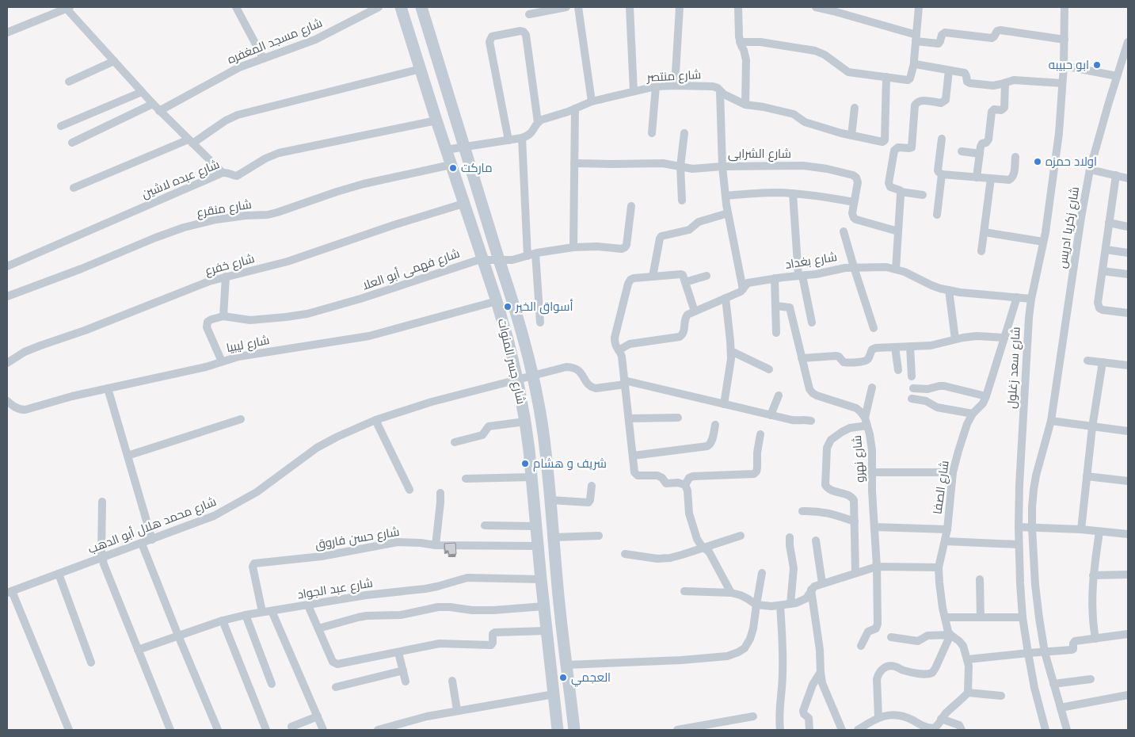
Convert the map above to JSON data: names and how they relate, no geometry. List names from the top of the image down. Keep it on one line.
{"streets":{"street":["شارع مسجد المغفره","شارع منتصر","شارع الشرابى","شارع عبده لاشين","شارع منقرع","شارع زكريا ادريس","شارع بغداد","شارع خفرع","شارع فهمى أبو العلا","شارع ليبيا","شارع جسر المنوات","شارع سعد زغلول","شارع نهرو","شارع الصفا","شارع محمد هلال أبو الدهب","شارع حسن فاروق","شارع عبد الجواد"]},"crossings":[["شارع عبده لاشين","شارع جسر المنوات"],["شارع منقرع","شارع جسر المنوات"],["شارع بغداد","شارع سعد زغلول"],["شارع بغداد","شارع الصفا"],["شارع خفرع","شارع جسر المنوات"],["شارع فهمى أبو العلا","شارع جسر المنوات"],["شارع ليبيا","شارع جسر المنوات"],["شارع جسر المنوات","شارع محمد هلال أبو الدهب"],["شارع جسر المنوات","شارع حسن فاروق"],["شارع جسر المنوات","شارع عبد الجواد"],["شارع حسن فاروق","شارع عبد الجواد"]],"places":["ابو حبيبه","اولاد حمزه","ماركت","أسواق الخير","شريف و هشام","العجمي"]}
